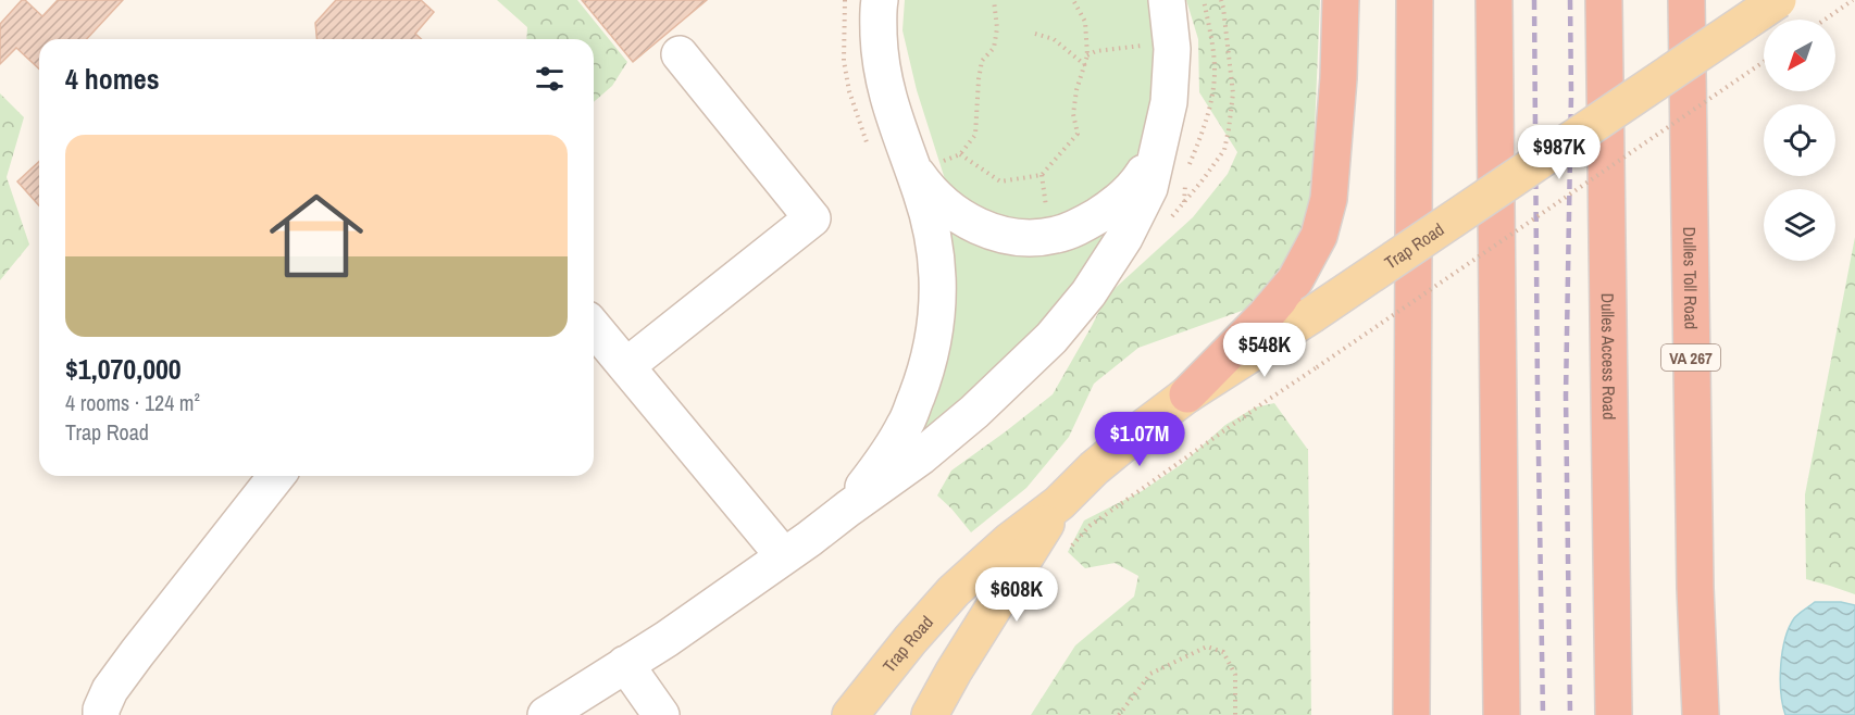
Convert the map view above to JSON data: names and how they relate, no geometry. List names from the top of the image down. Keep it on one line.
{"streets":{"highway":["Dulles Toll Road","Dulles Access Road","VA 267"],"main road":["Trap Road"]},"north":"bottom left","page":{"heading":"4 homes","list":[{"name":"$1,070,000","note":"4 rooms · 124 m² · Trap Road"}],"price":["$987K","$548K","$1.07M","$608K"]}}
